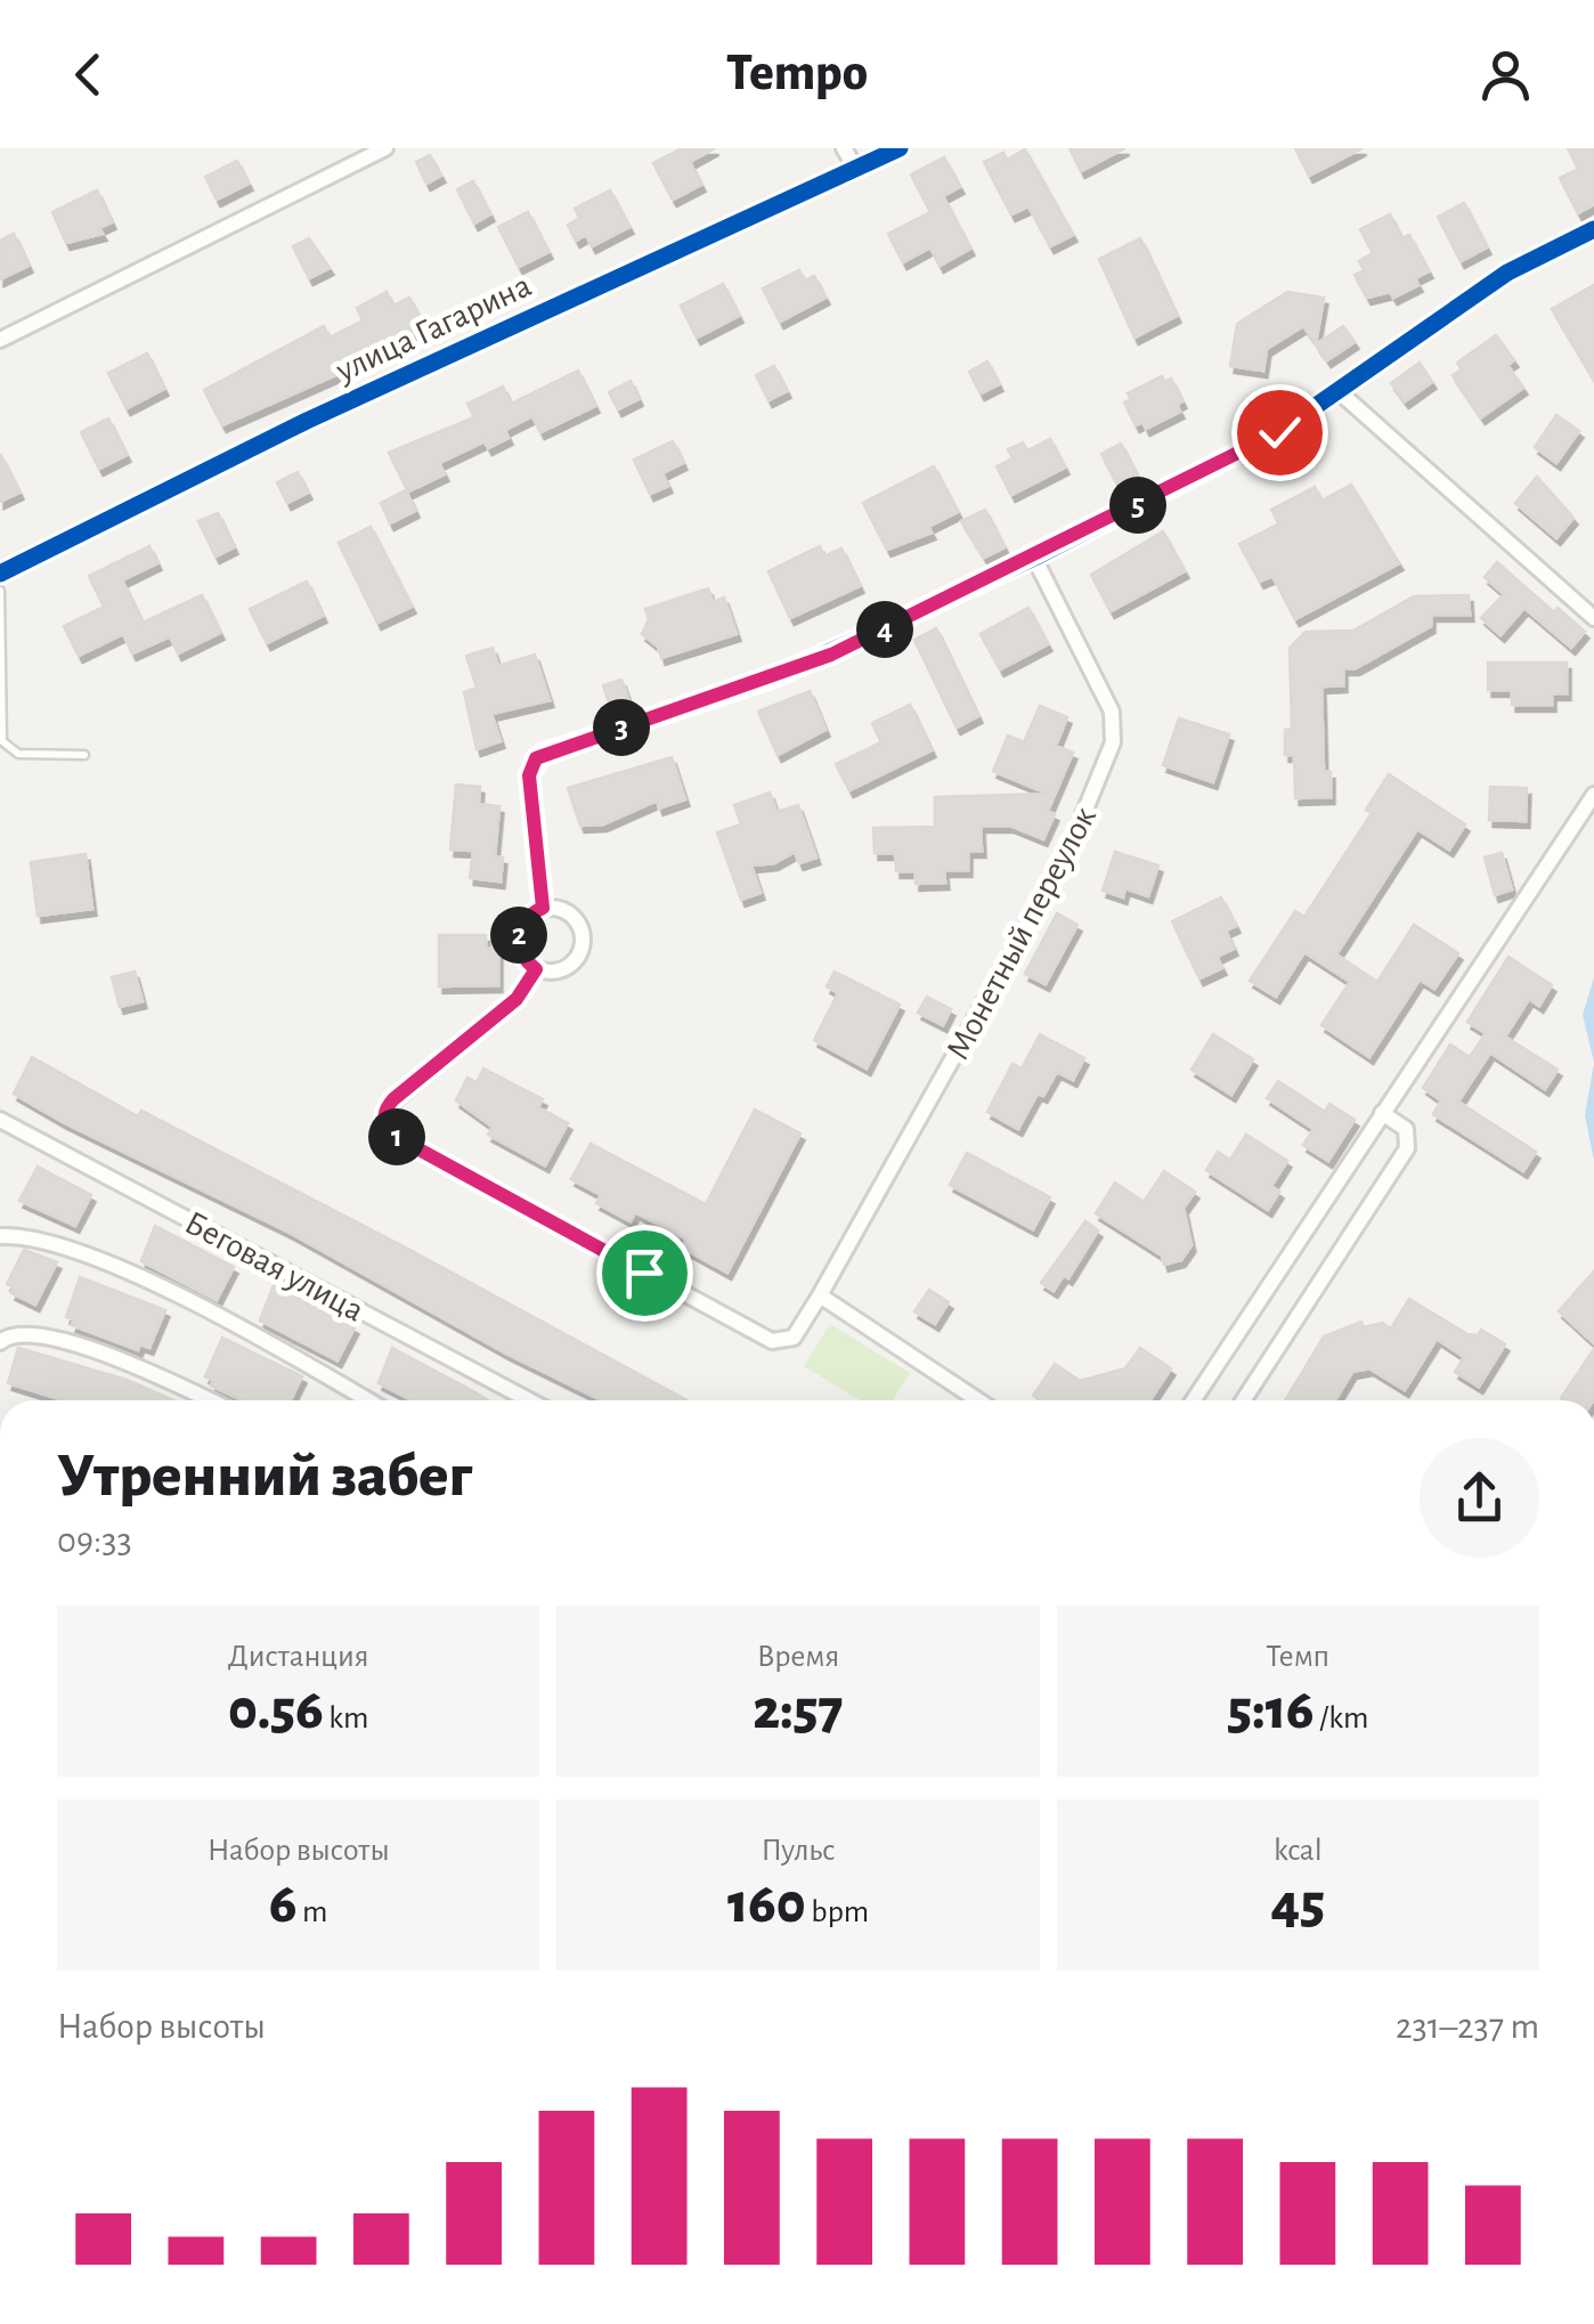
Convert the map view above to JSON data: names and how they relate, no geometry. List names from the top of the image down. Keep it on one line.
{"streets":{"street":["улица Гагарина","Монетный переулок","Беговая улица"]},"page":{"header":"Tempo","pins":["5","4","3","2","1"],"heading":["Утренний забег","09:33"],"stats":[["Дистанция","0.56 km"],["Время","2:57"],["Темп","5:16 /km"],["Набор высоты","6 m"],["Пульс","160 bpm"],["kcal","45"]],"chart":["Набор высоты","231–237 m"]}}
